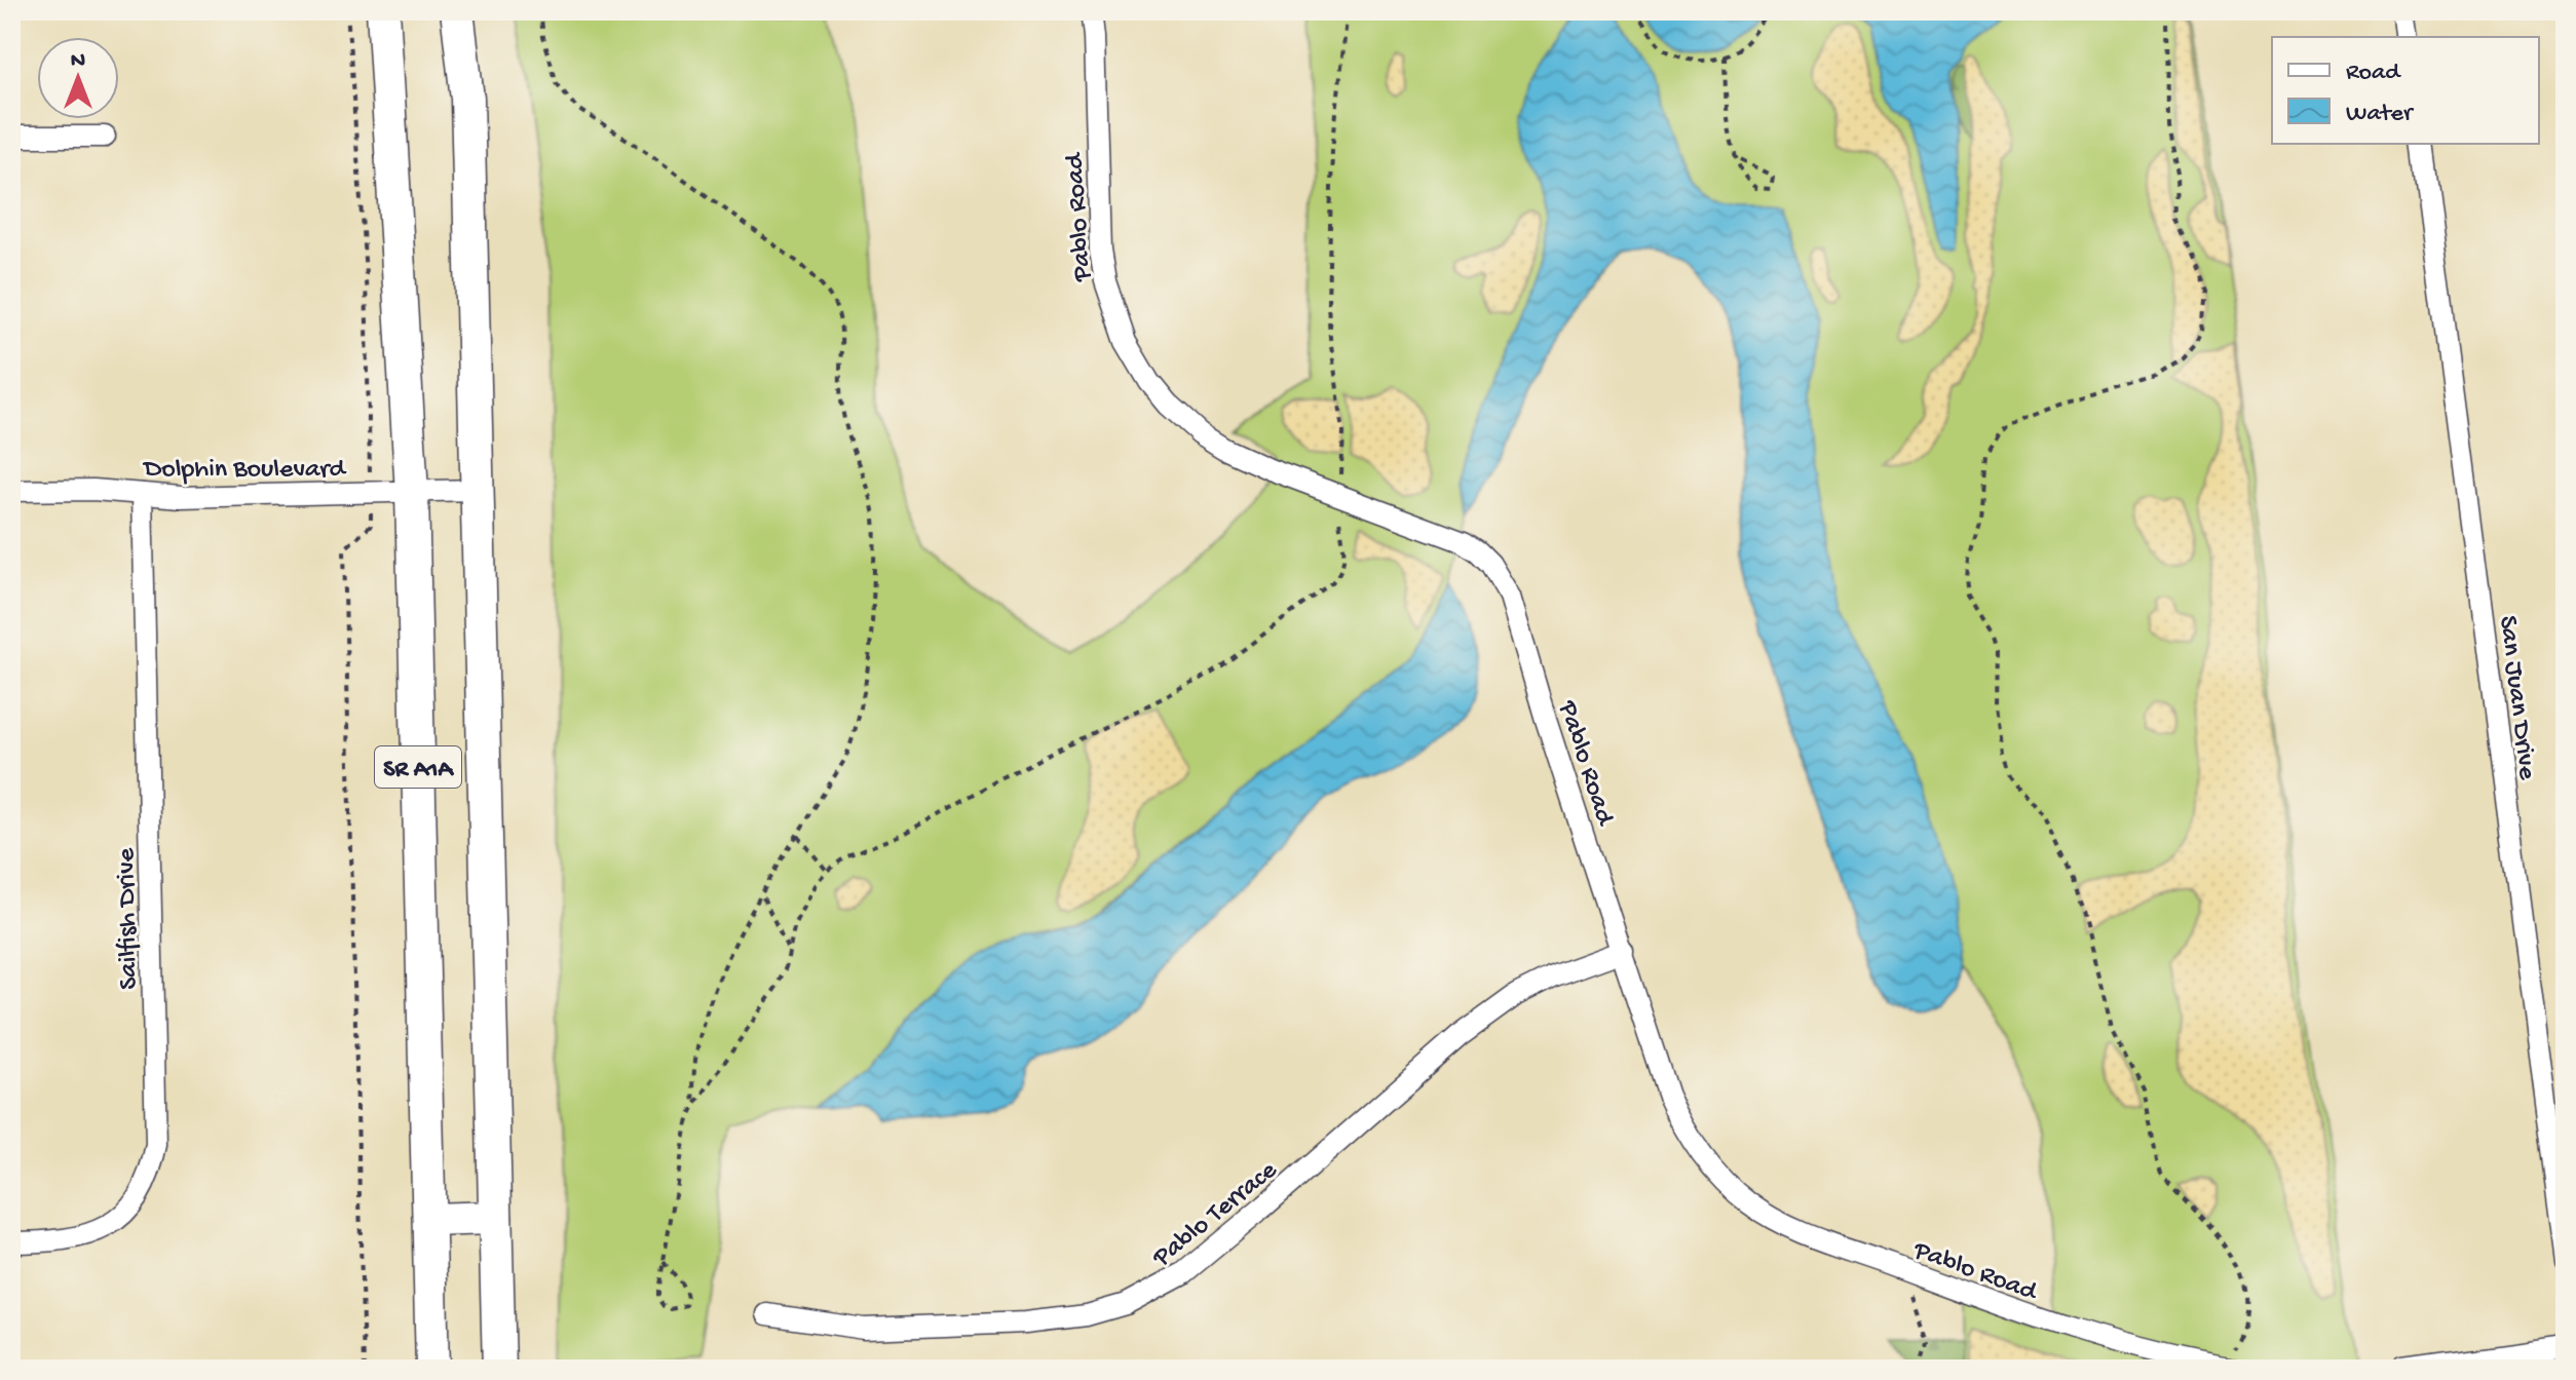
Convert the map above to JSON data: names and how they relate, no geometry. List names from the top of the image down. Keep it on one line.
{"streets":{"main road":["SR A1A"],"street":["Pablo Road","Dolphin Boulevard","San Juan Drive","Sailfish Drive","Pablo Terrace"]},"crossings":[["Pablo Road","Pablo Terrace"],["Dolphin Boulevard","SR A1A"],["Dolphin Boulevard","Sailfish Drive"]],"legend":["Road","Water"],"north":"top"}
